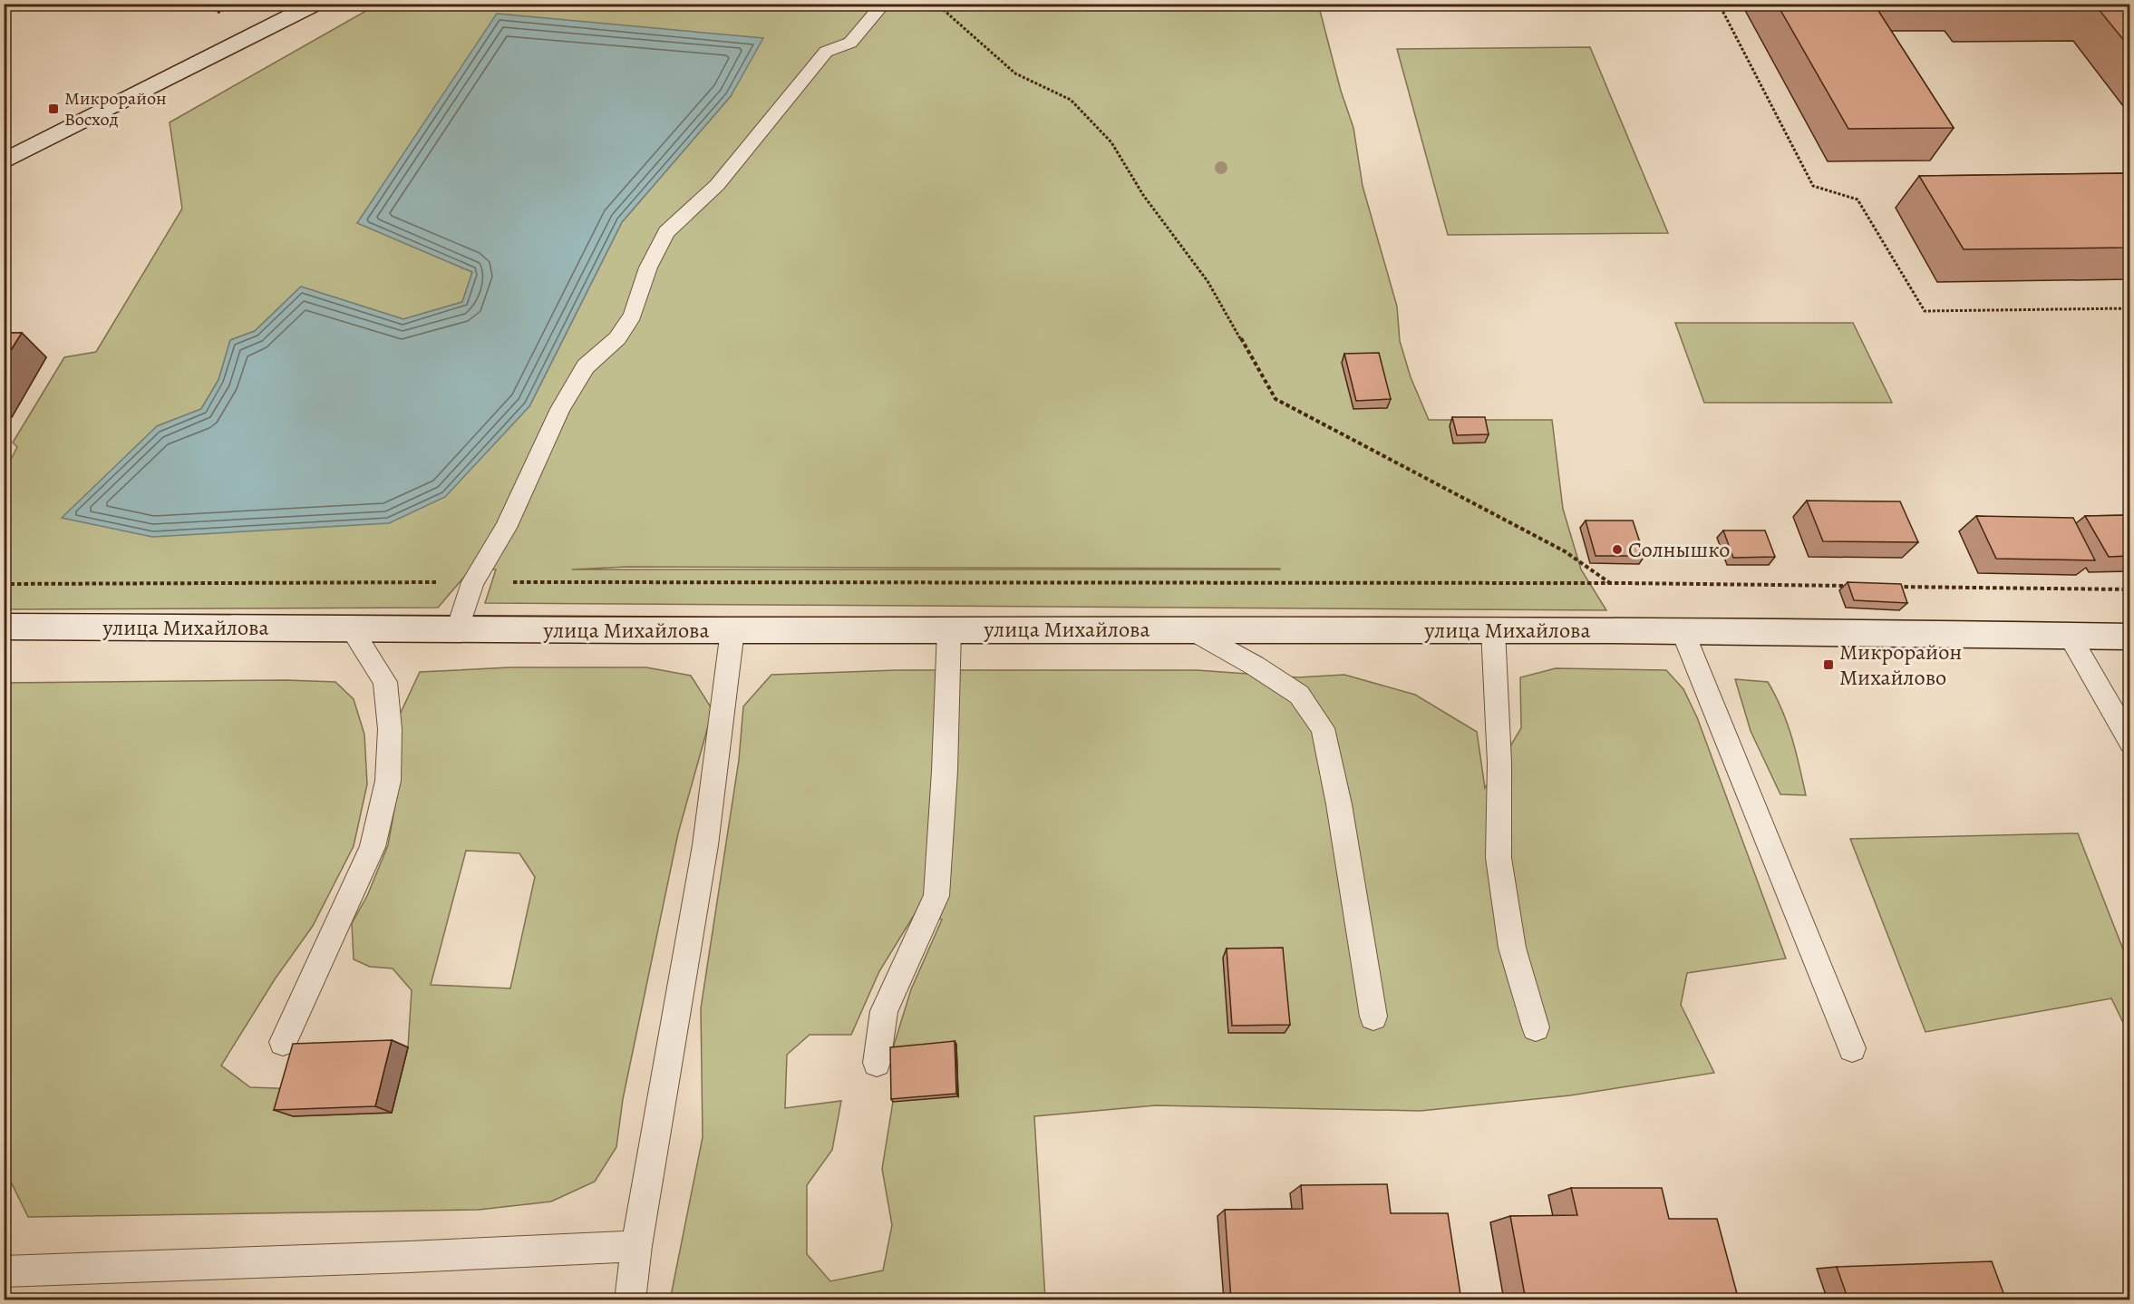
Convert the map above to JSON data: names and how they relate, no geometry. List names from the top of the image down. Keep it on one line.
{"streets":{"street":["улица Михайлова"]},"places":{"transit":["Микрорайон Восход","Микрорайон Михайлово"],"other":["Солнышко"]}}
